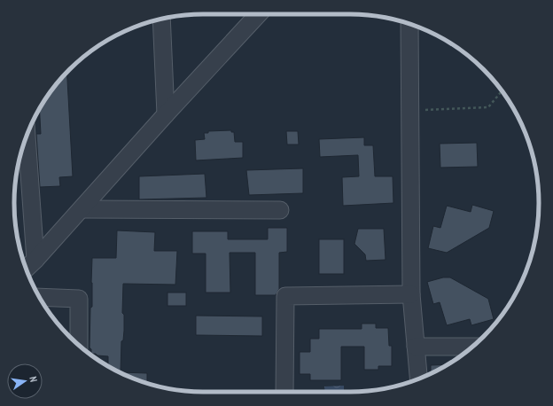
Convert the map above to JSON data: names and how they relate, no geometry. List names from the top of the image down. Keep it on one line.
{"north":"right"}
